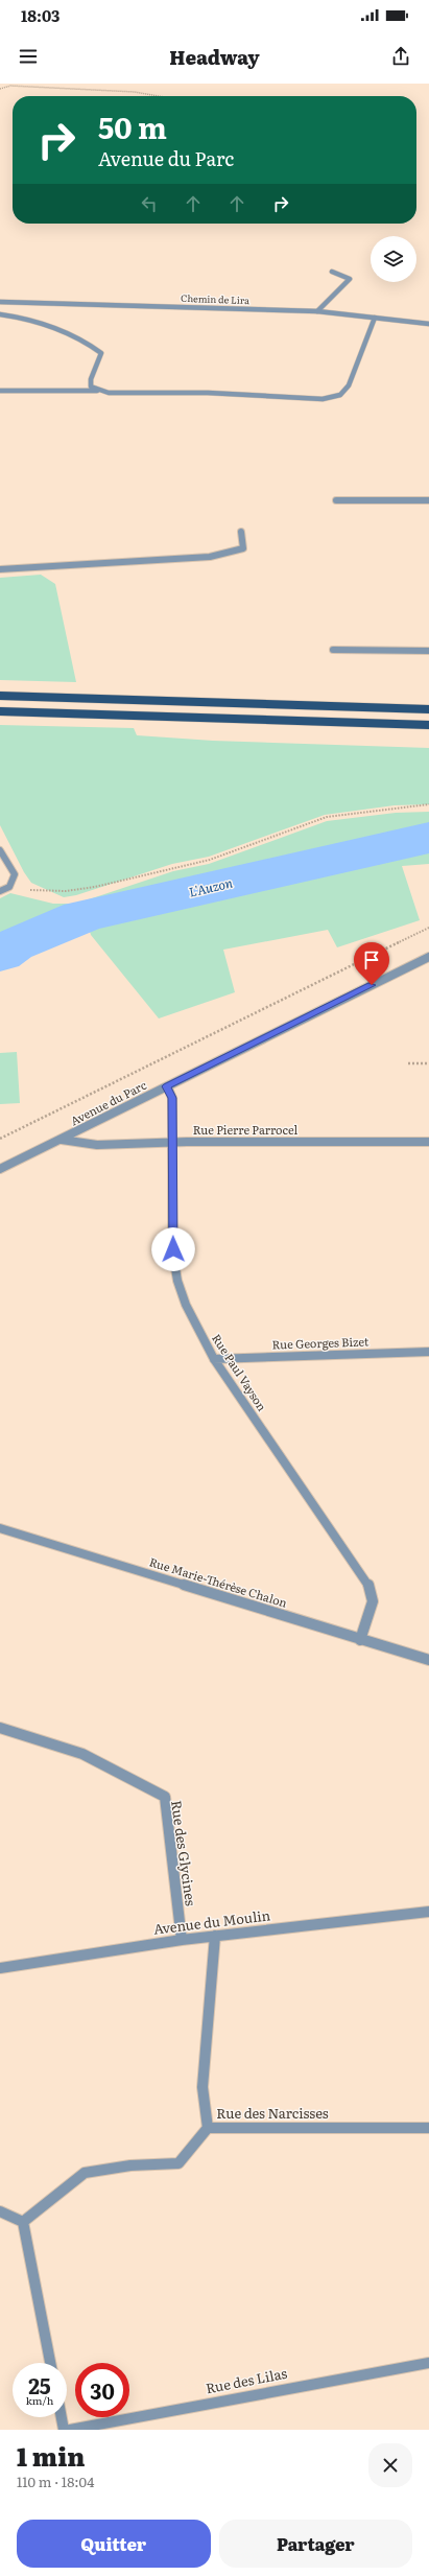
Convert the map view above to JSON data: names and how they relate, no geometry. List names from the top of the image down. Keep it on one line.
{"streets":{"street":["Chemin de Lira","Avenue du Parc","Rue Pierre Parrocel","Rue Georges Bizet","Rue Paul Vayson","Rue Marie-Thérèse Chalon","Rue des Glycines","Avenue du Moulin","Rue des Narcisses","Rue des Lilas"]},"crossings":[["Avenue du Parc","Rue Pierre Parrocel"],["Avenue du Parc","Rue Paul Vayson"],["Rue Pierre Parrocel","Rue Paul Vayson"],["Rue Georges Bizet","Rue Paul Vayson"],["Rue Paul Vayson","Rue Marie-Thérèse Chalon"],["Rue des Glycines","Avenue du Moulin"]],"water":["L'Auzon"],"page":{"status":"18:03","header":"Headway","turn":["50 m","Avenue du Parc"],"speed":"25 km/h","limit":"30","heading":["1 min","110 m · 18:04"],"buttons":["Quitter","Partager"]}}
